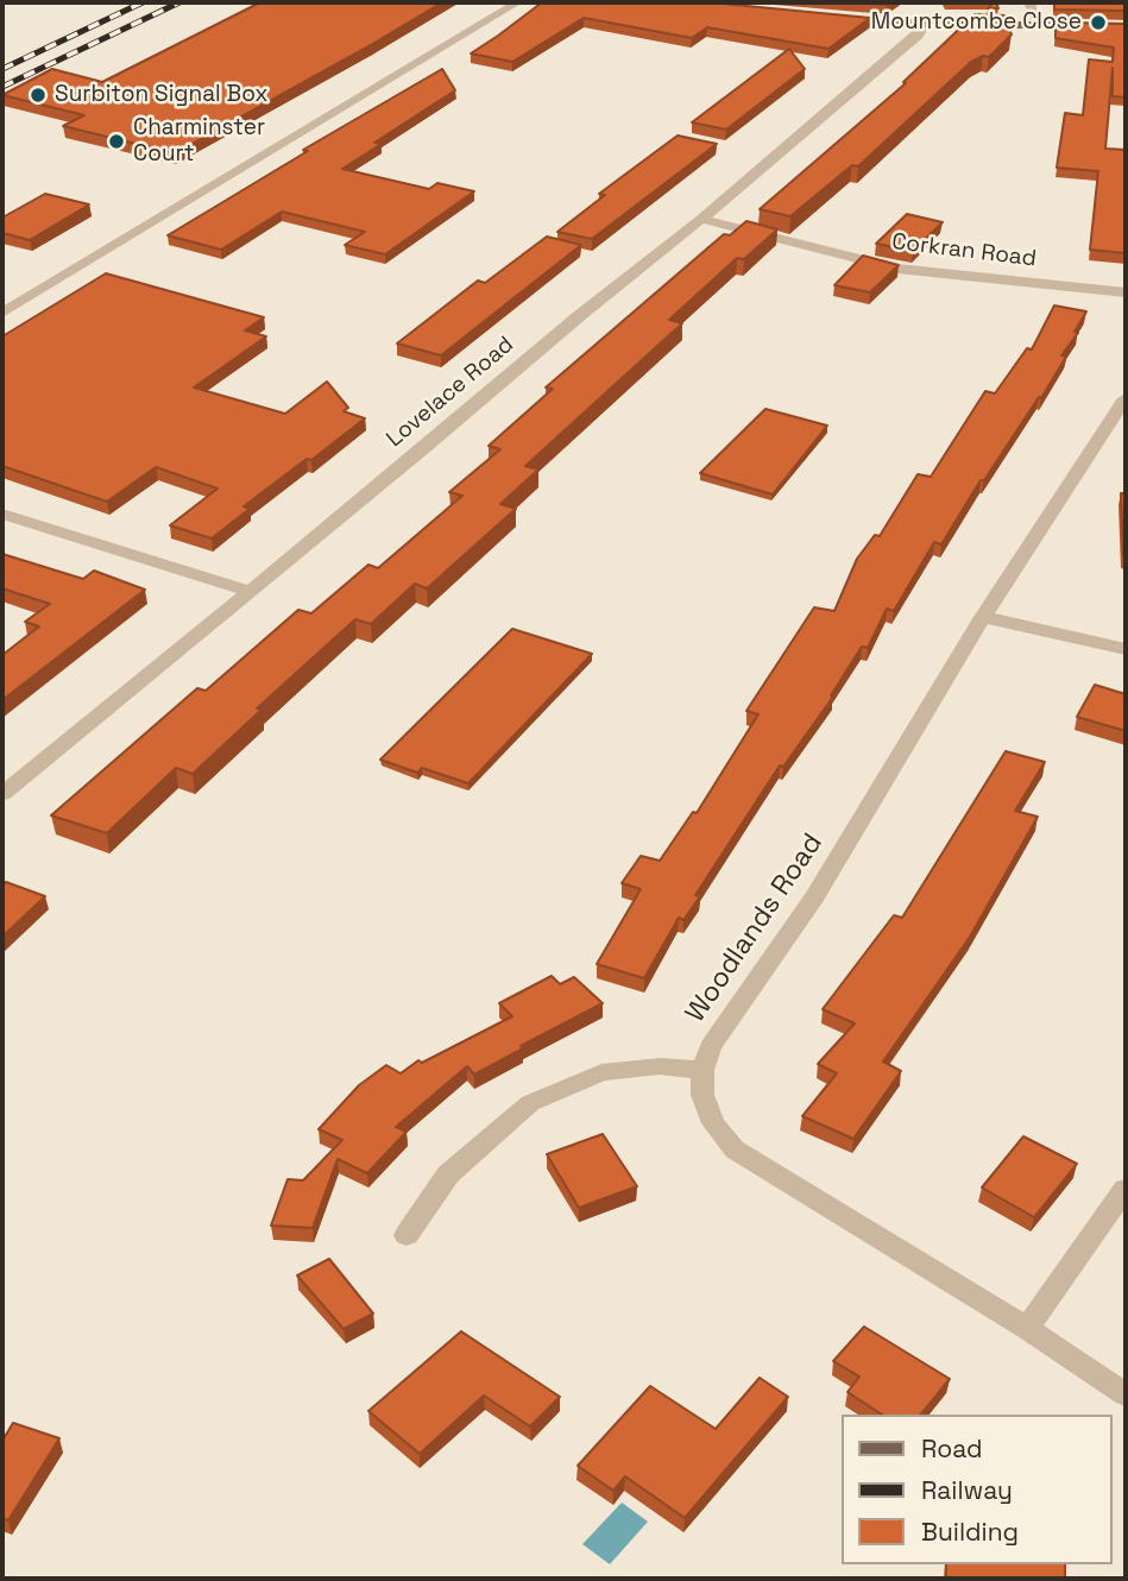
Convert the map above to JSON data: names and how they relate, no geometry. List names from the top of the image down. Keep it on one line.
{"streets":{"street":["Corkran Road","Lovelace Road","Woodlands Road"]},"crossings":[["Corkran Road","Lovelace Road"]],"places":["Mountcombe Close","Surbiton Signal Box","Charminster Court"],"legend":["Road","Railway","Building"]}
